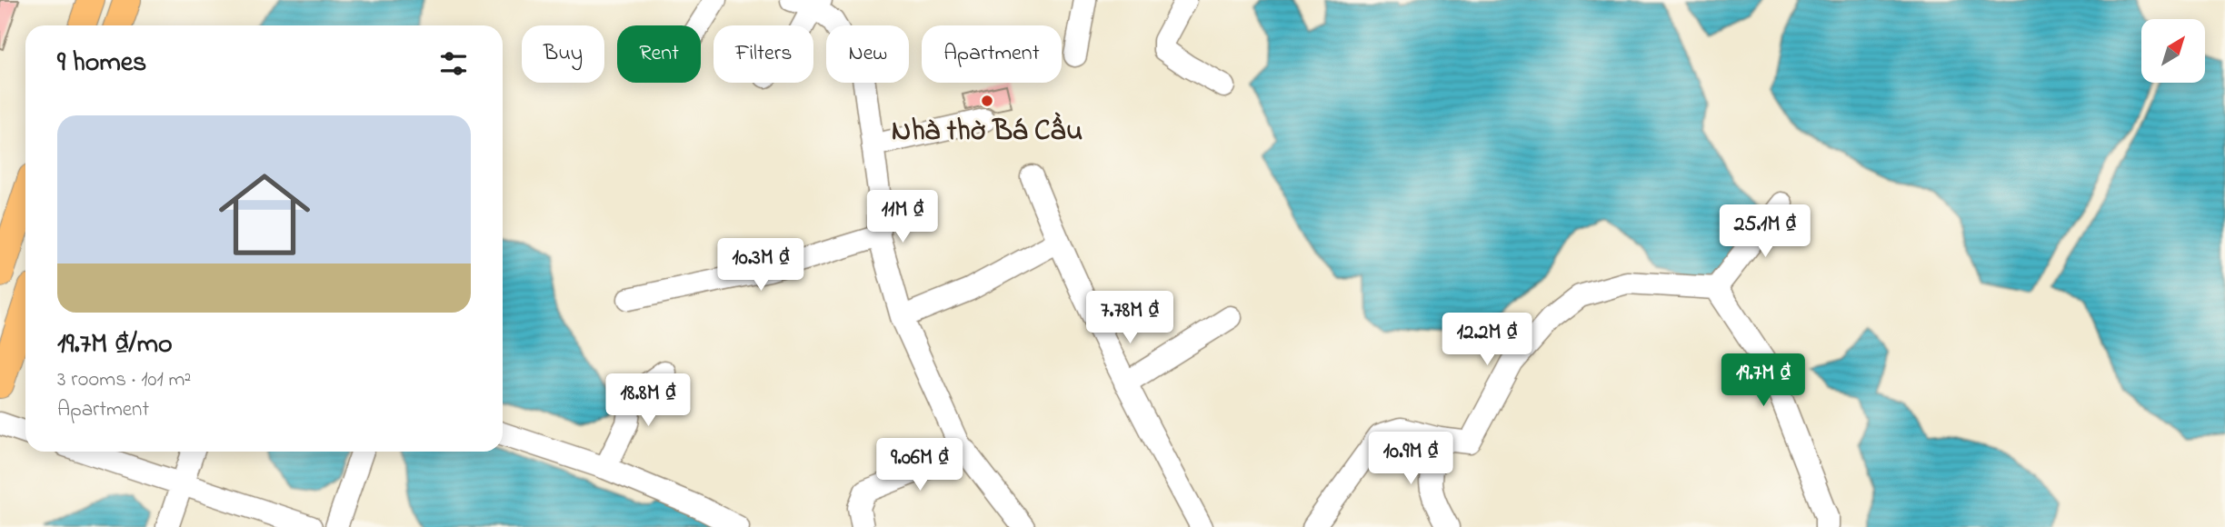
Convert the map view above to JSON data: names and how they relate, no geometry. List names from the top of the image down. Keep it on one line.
{"places":["Nhà thờ Bá Cầu"],"north":"top right","page":{"chip":["Buy","Rent","Filters","New","Apartment"],"heading":"9 homes","list":[{"name":"19.7M ₫/mo","note":"3 rooms · 101 m² · Apartment"}],"price":["11M ₫","25.1M ₫","10.3M ₫","7.78M ₫","12.2M ₫","19.7M ₫","18.8M ₫","10.9M ₫","9.06M ₫"]}}
